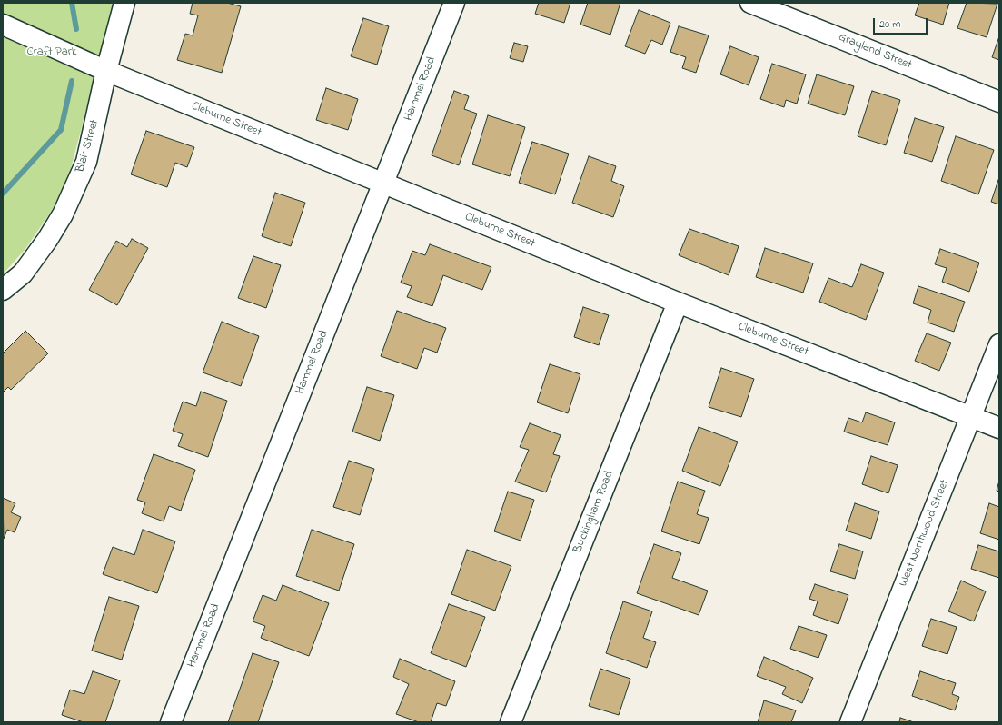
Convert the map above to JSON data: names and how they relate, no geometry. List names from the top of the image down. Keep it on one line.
{"streets":{"street":["Grayland Street","Hammel Road","Cleburne Street","Blair Street","Buckingham Road","West Northwood Street"]},"crossings":[["Hammel Road","Cleburne Street"],["Cleburne Street","Blair Street"],["Cleburne Street","Buckingham Road"],["Cleburne Street","West Northwood Street"]],"parks":["Craft Park"],"scale_bar":"20 m"}
